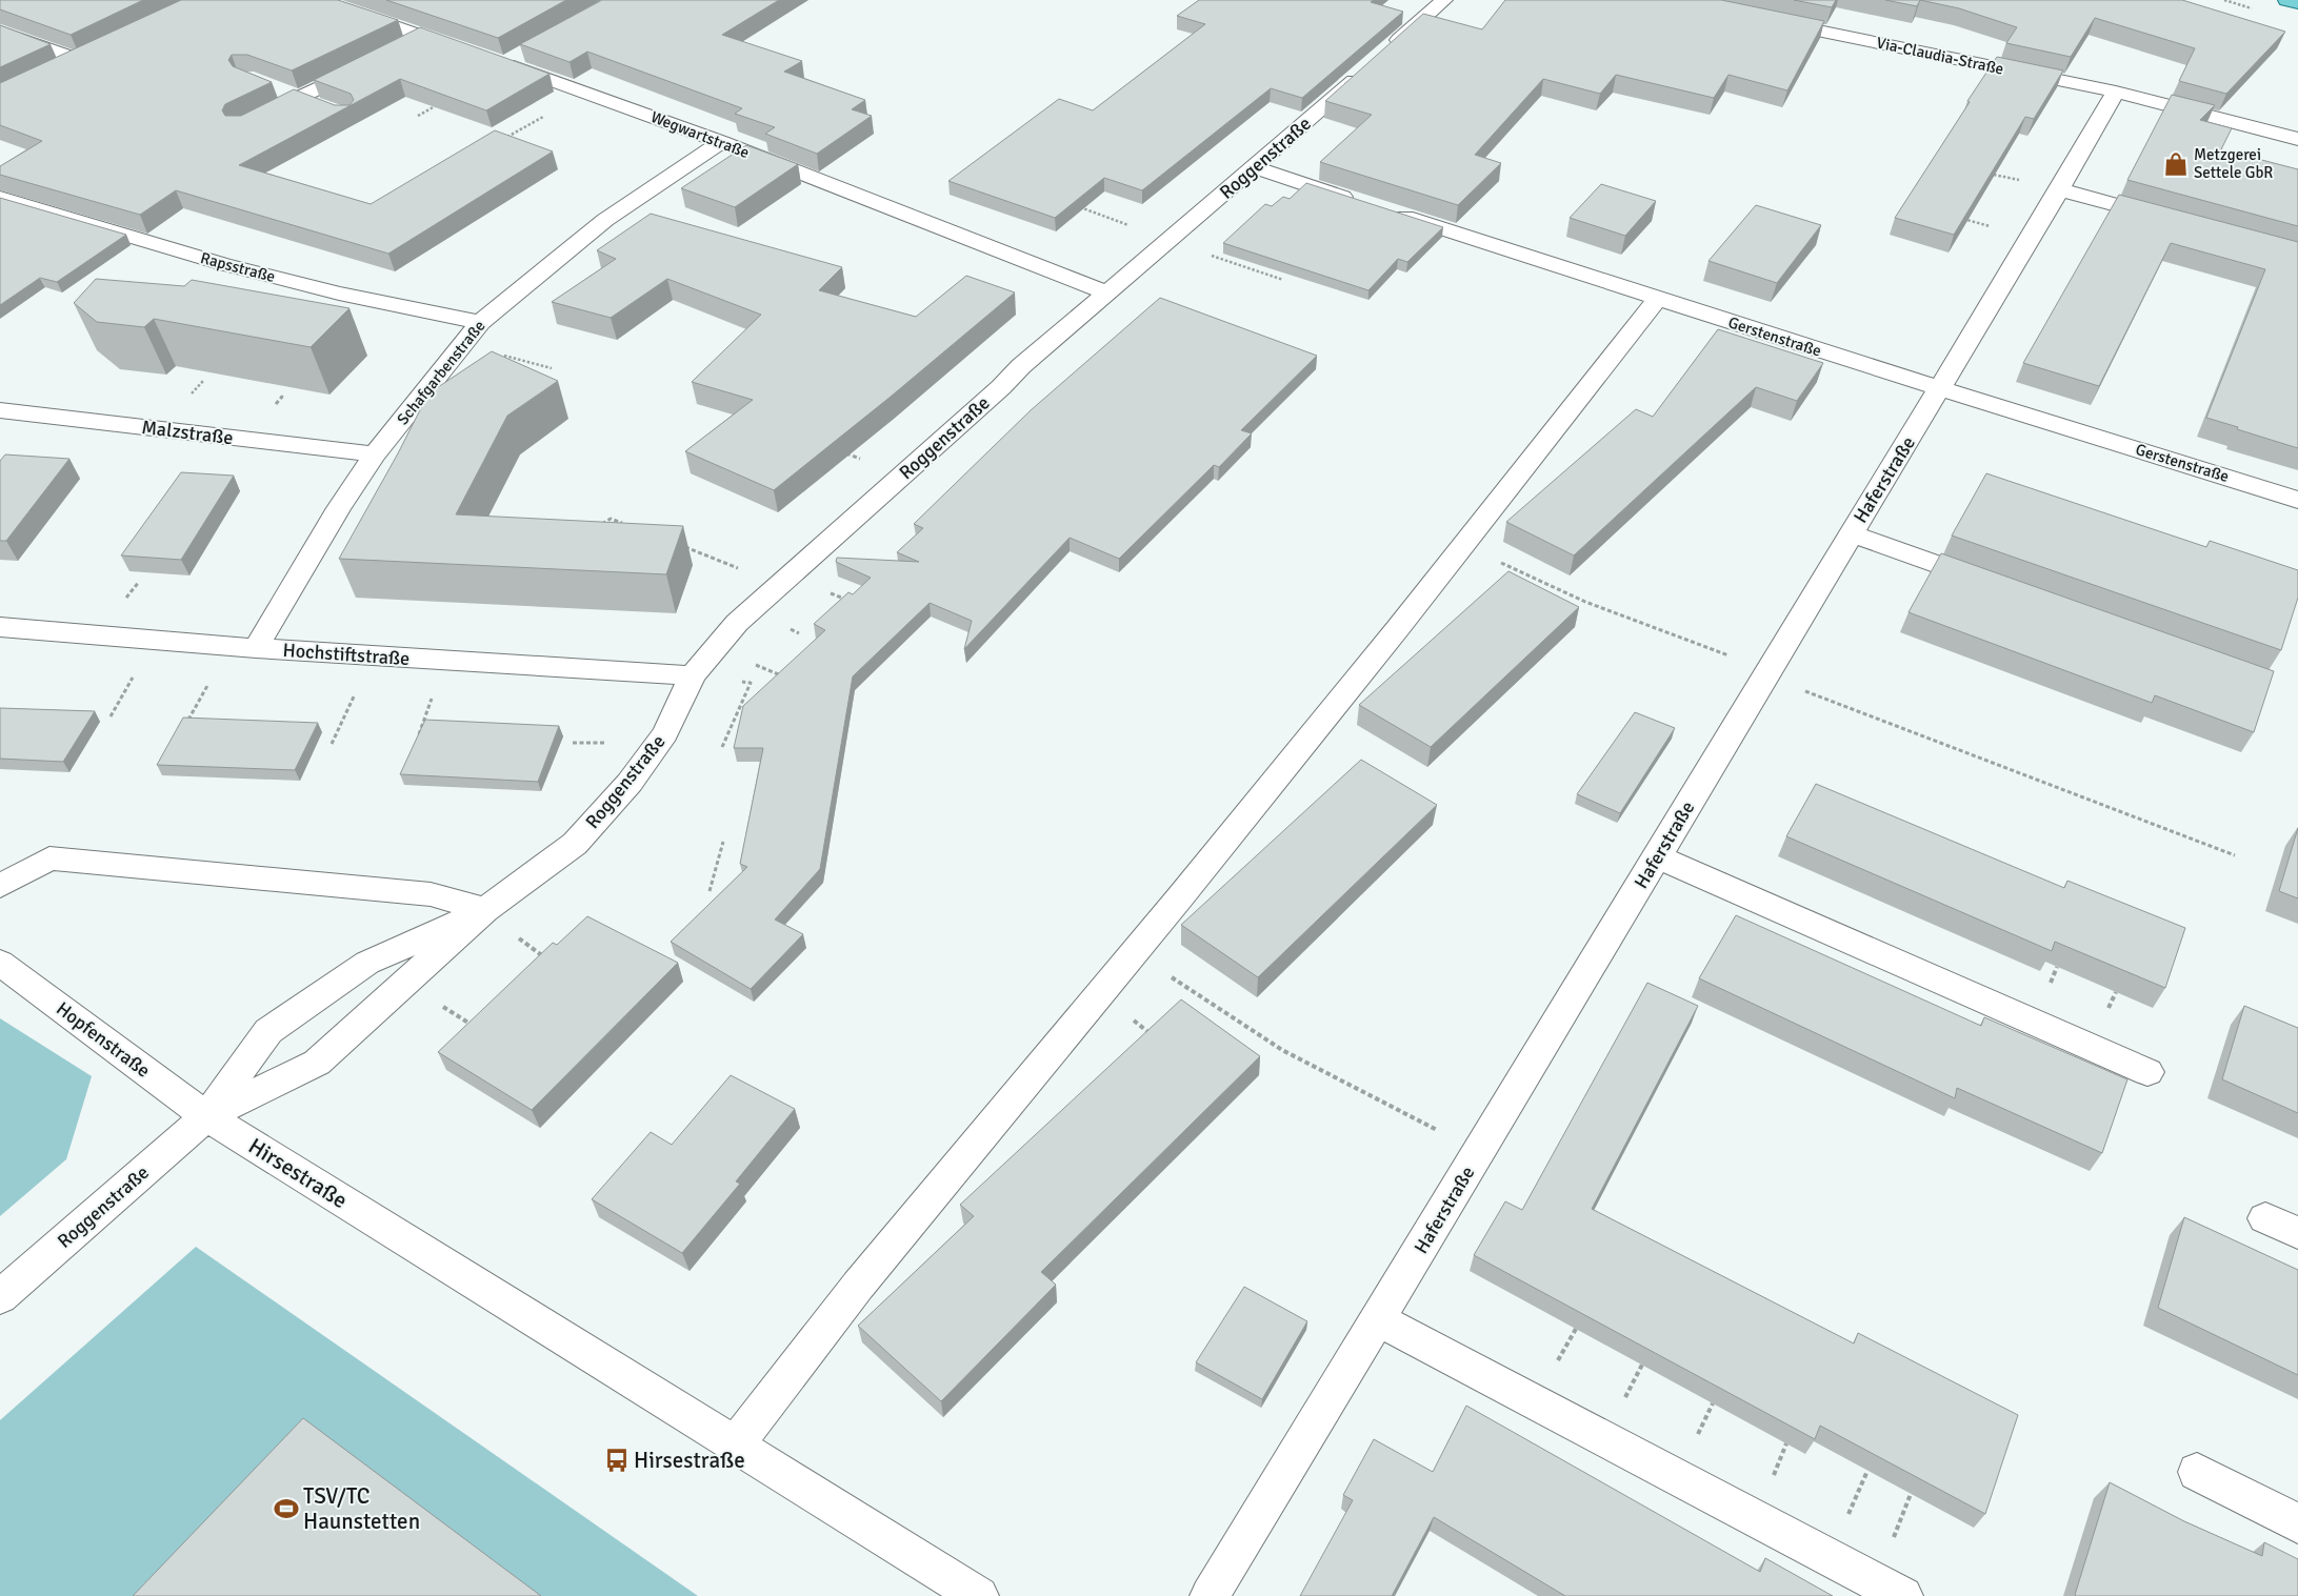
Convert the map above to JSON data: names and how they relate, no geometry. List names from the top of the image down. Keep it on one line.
{"streets":{"street":["Via-Claudia-Straße","Wegwartstraße","Roggenstraße","Rapsstraße","Gerstenstraße","Schafgarbenstraße","Malzstraße","Haferstraße","Hochstiftstraße","Hopfenstraße","Hirsestraße"]},"crossings":[["Via-Claudia-Straße","Haferstraße"],["Wegwartstraße","Roggenstraße"],["Wegwartstraße","Schafgarbenstraße"],["Roggenstraße","Gerstenstraße"],["Roggenstraße","Hochstiftstraße"],["Roggenstraße","Hopfenstraße"],["Roggenstraße","Hirsestraße"],["Rapsstraße","Schafgarbenstraße"],["Gerstenstraße","Haferstraße"],["Schafgarbenstraße","Malzstraße"],["Schafgarbenstraße","Hochstiftstraße"],["Hopfenstraße","Hirsestraße"]],"places":{"shop":["Metzgerei Settele GbR"],"bus stop":["Hirsestraße"],"sports":["TSV/TC Haunstetten"]}}
